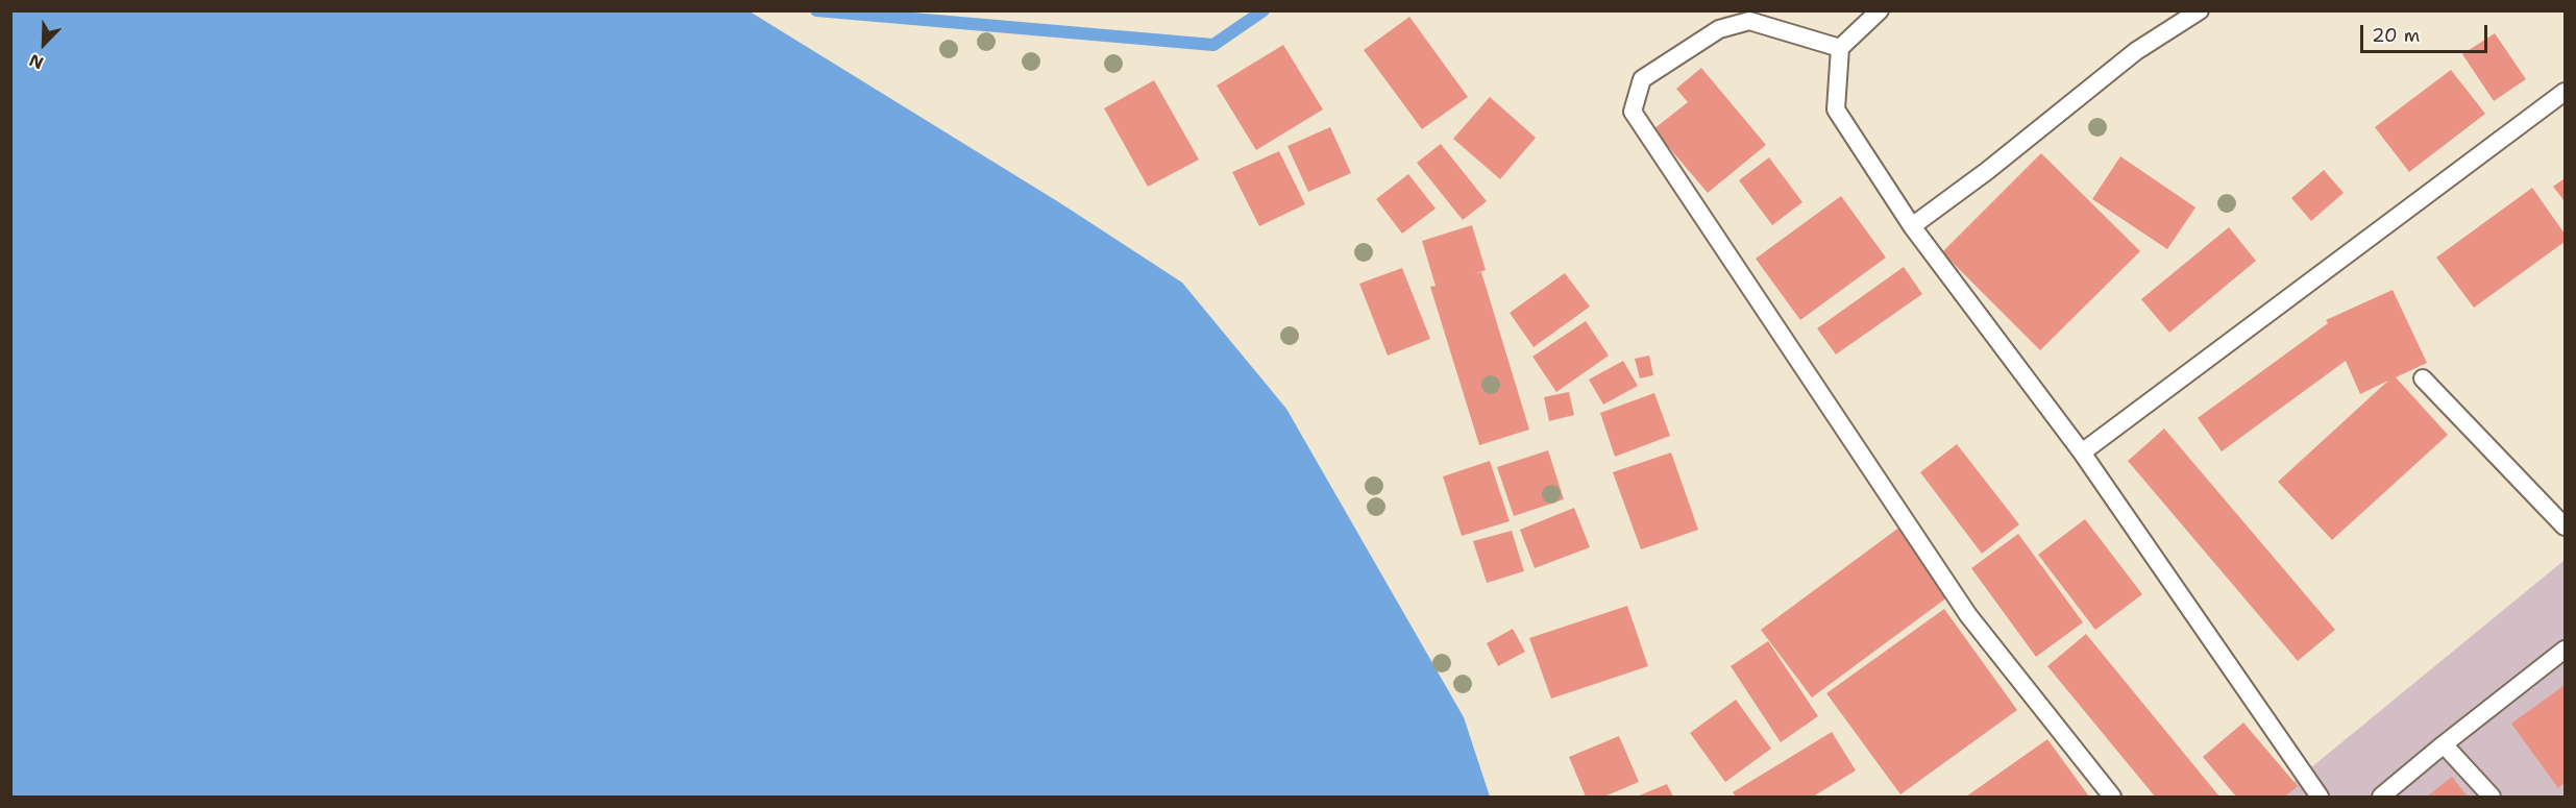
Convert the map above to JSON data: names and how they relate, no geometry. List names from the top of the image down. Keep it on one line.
{"scale_bar":"20 m","north":"bottom left"}
